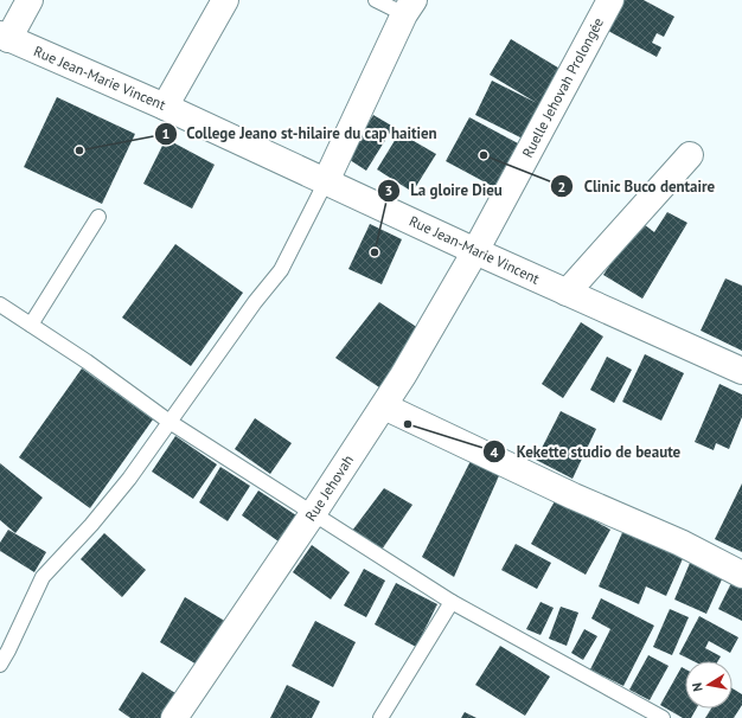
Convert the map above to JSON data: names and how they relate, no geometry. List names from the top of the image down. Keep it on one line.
{"streets":{"street":["Rue Jean-Marie Vincent","Ruelle Jehovah Prolongée","Rue Jehovah"]},"crossings":[["Rue Jean-Marie Vincent","Ruelle Jehovah Prolongée"],["Rue Jean-Marie Vincent","Rue Jehovah"],["Ruelle Jehovah Prolongée","Rue Jehovah"]],"places":["College Jeano st-hilaire du cap haitien","Clinic Buco dentaire","La gloire Dieu","Kekette studio de beaute"],"north":"left"}
